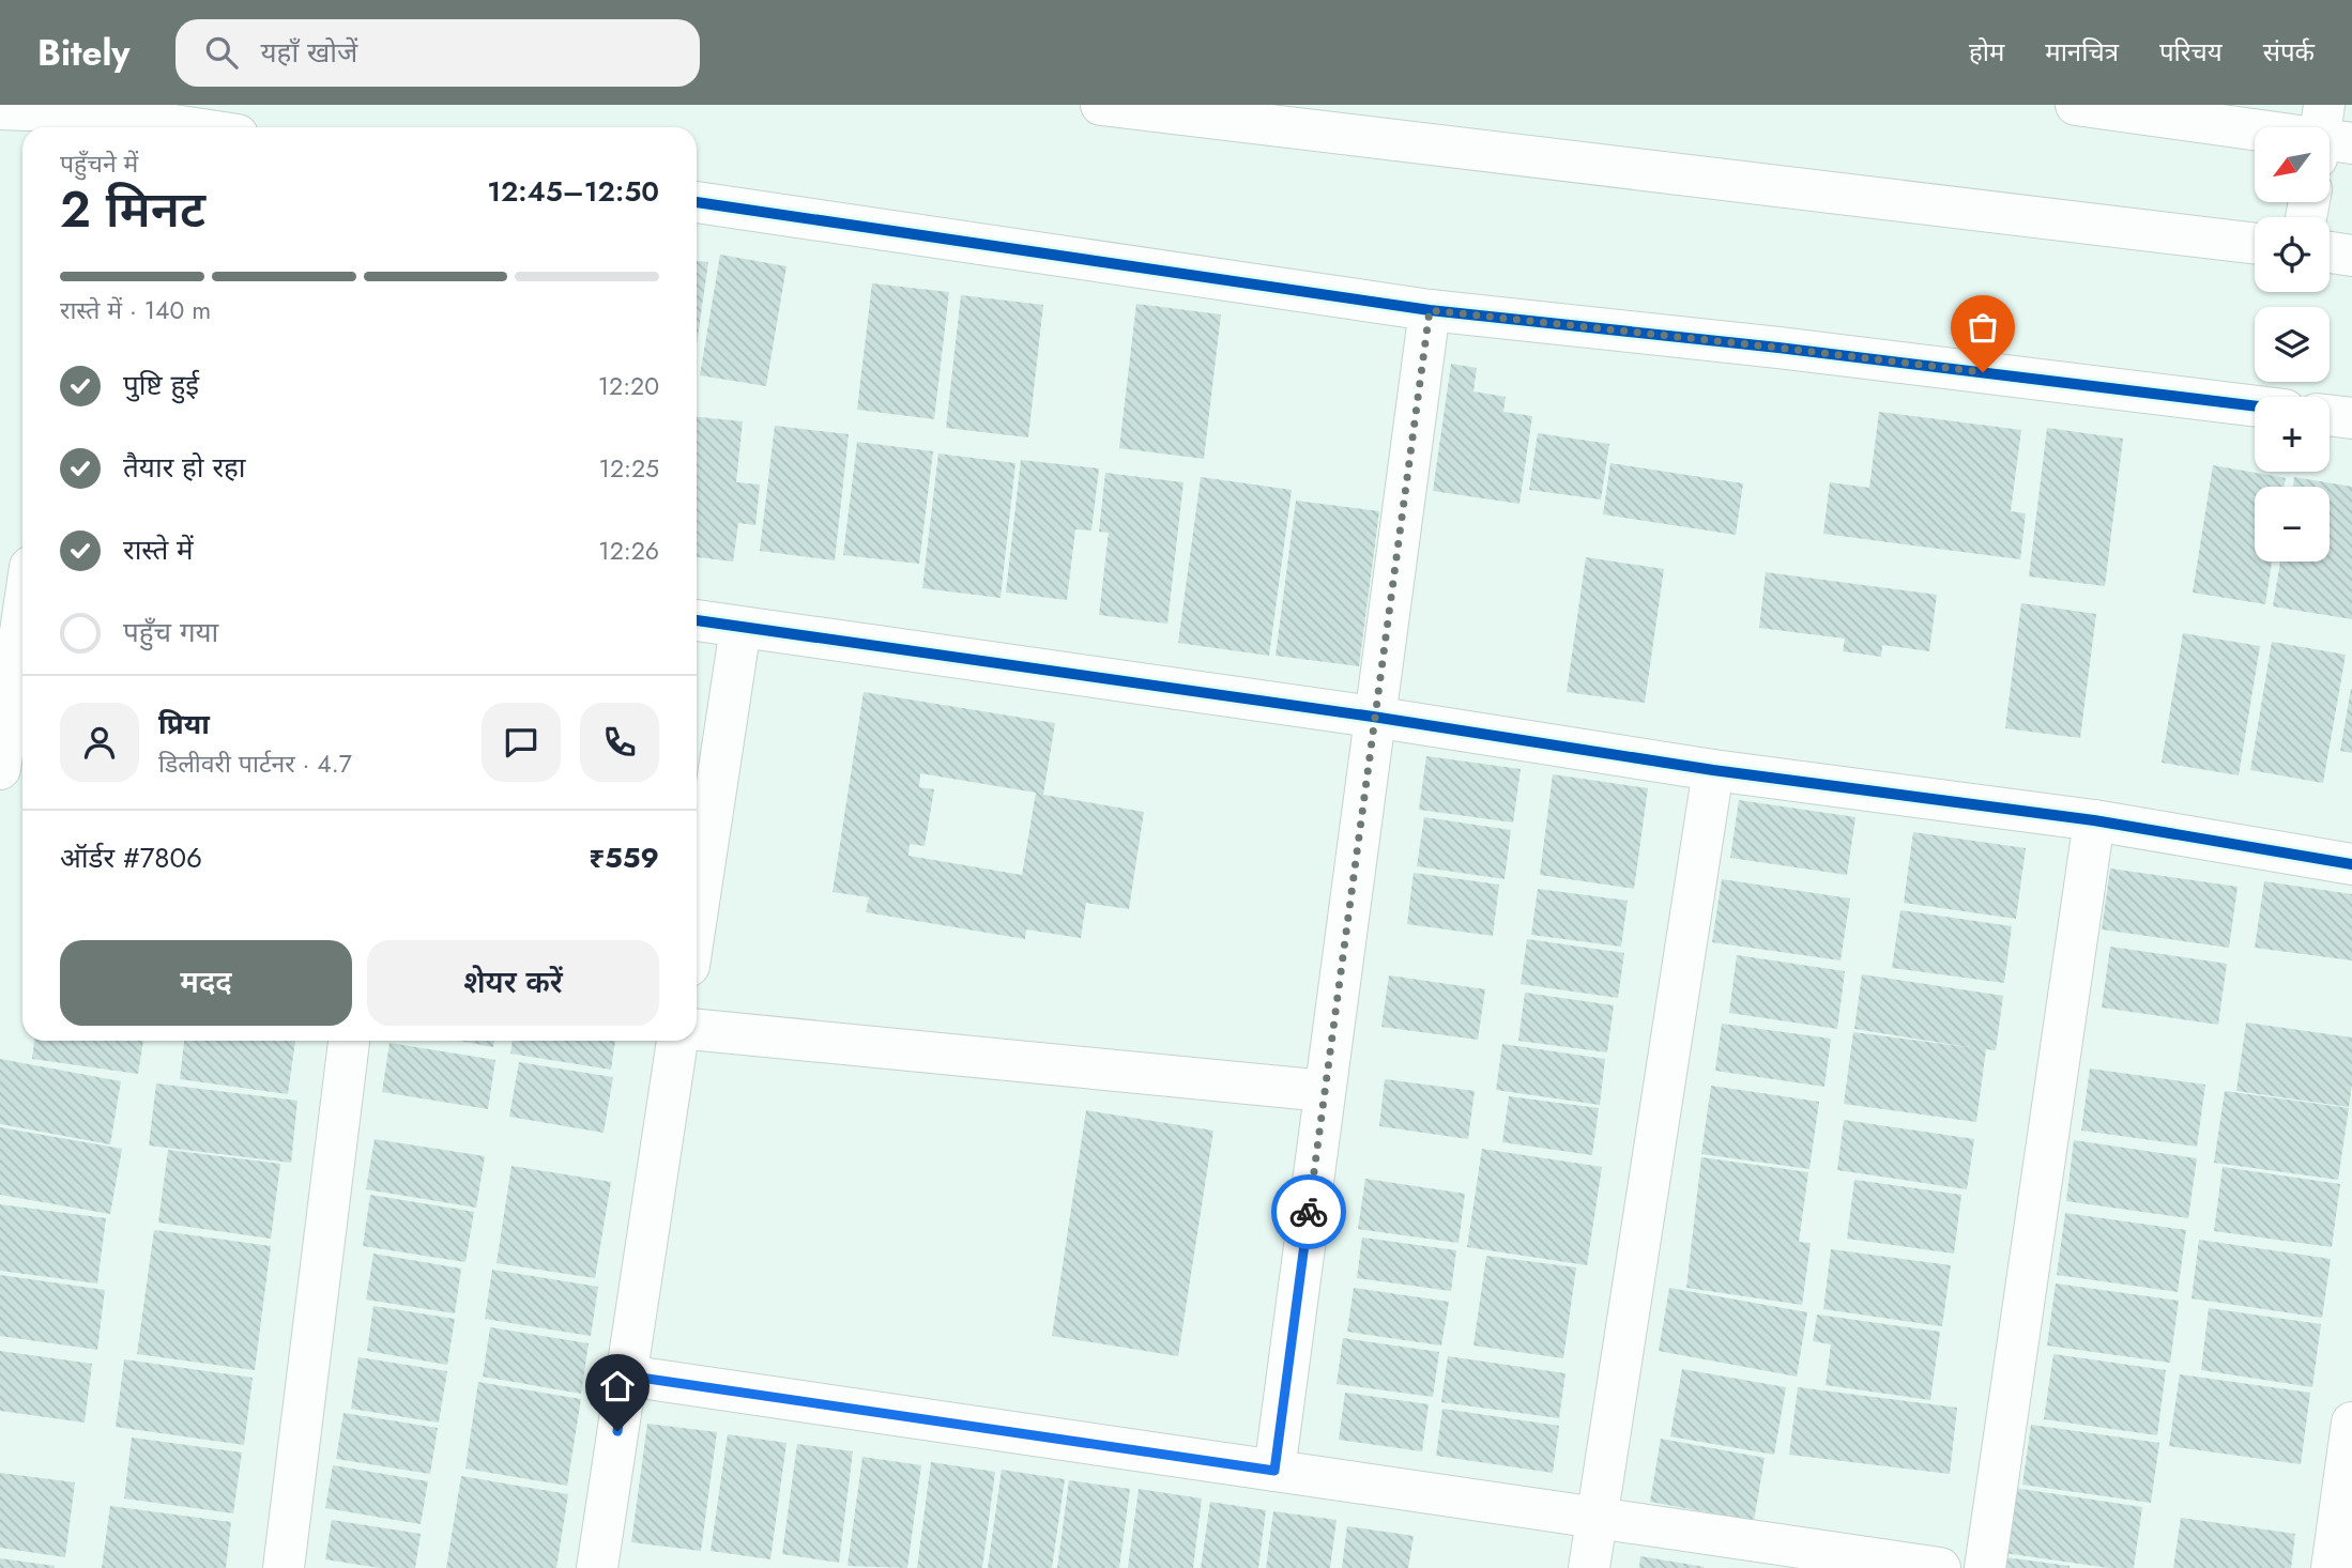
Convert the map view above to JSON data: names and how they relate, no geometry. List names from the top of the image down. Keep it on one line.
{"north":"bottom left","page":{"header":"Bitely","search":"यहाँ खोजें","nav":["होम","मानचित्र","परिचय","संपर्क"],"map_buttons":["+","−"],"heading":["2 मिनट","पहुँचने में","12:45–12:50"],"panel":["प्रिया","डिलीवरी पार्टनर · 4.7","ऑर्डर #7806","₹559"],"bar":"रास्ते में · 140 m","list":[["पुष्टि हुई","12:20"],["तैयार हो रहा","12:25"],["रास्ते में","12:26"],"पहुँच गया"],"buttons":["मदद","शेयर करें"]}}
